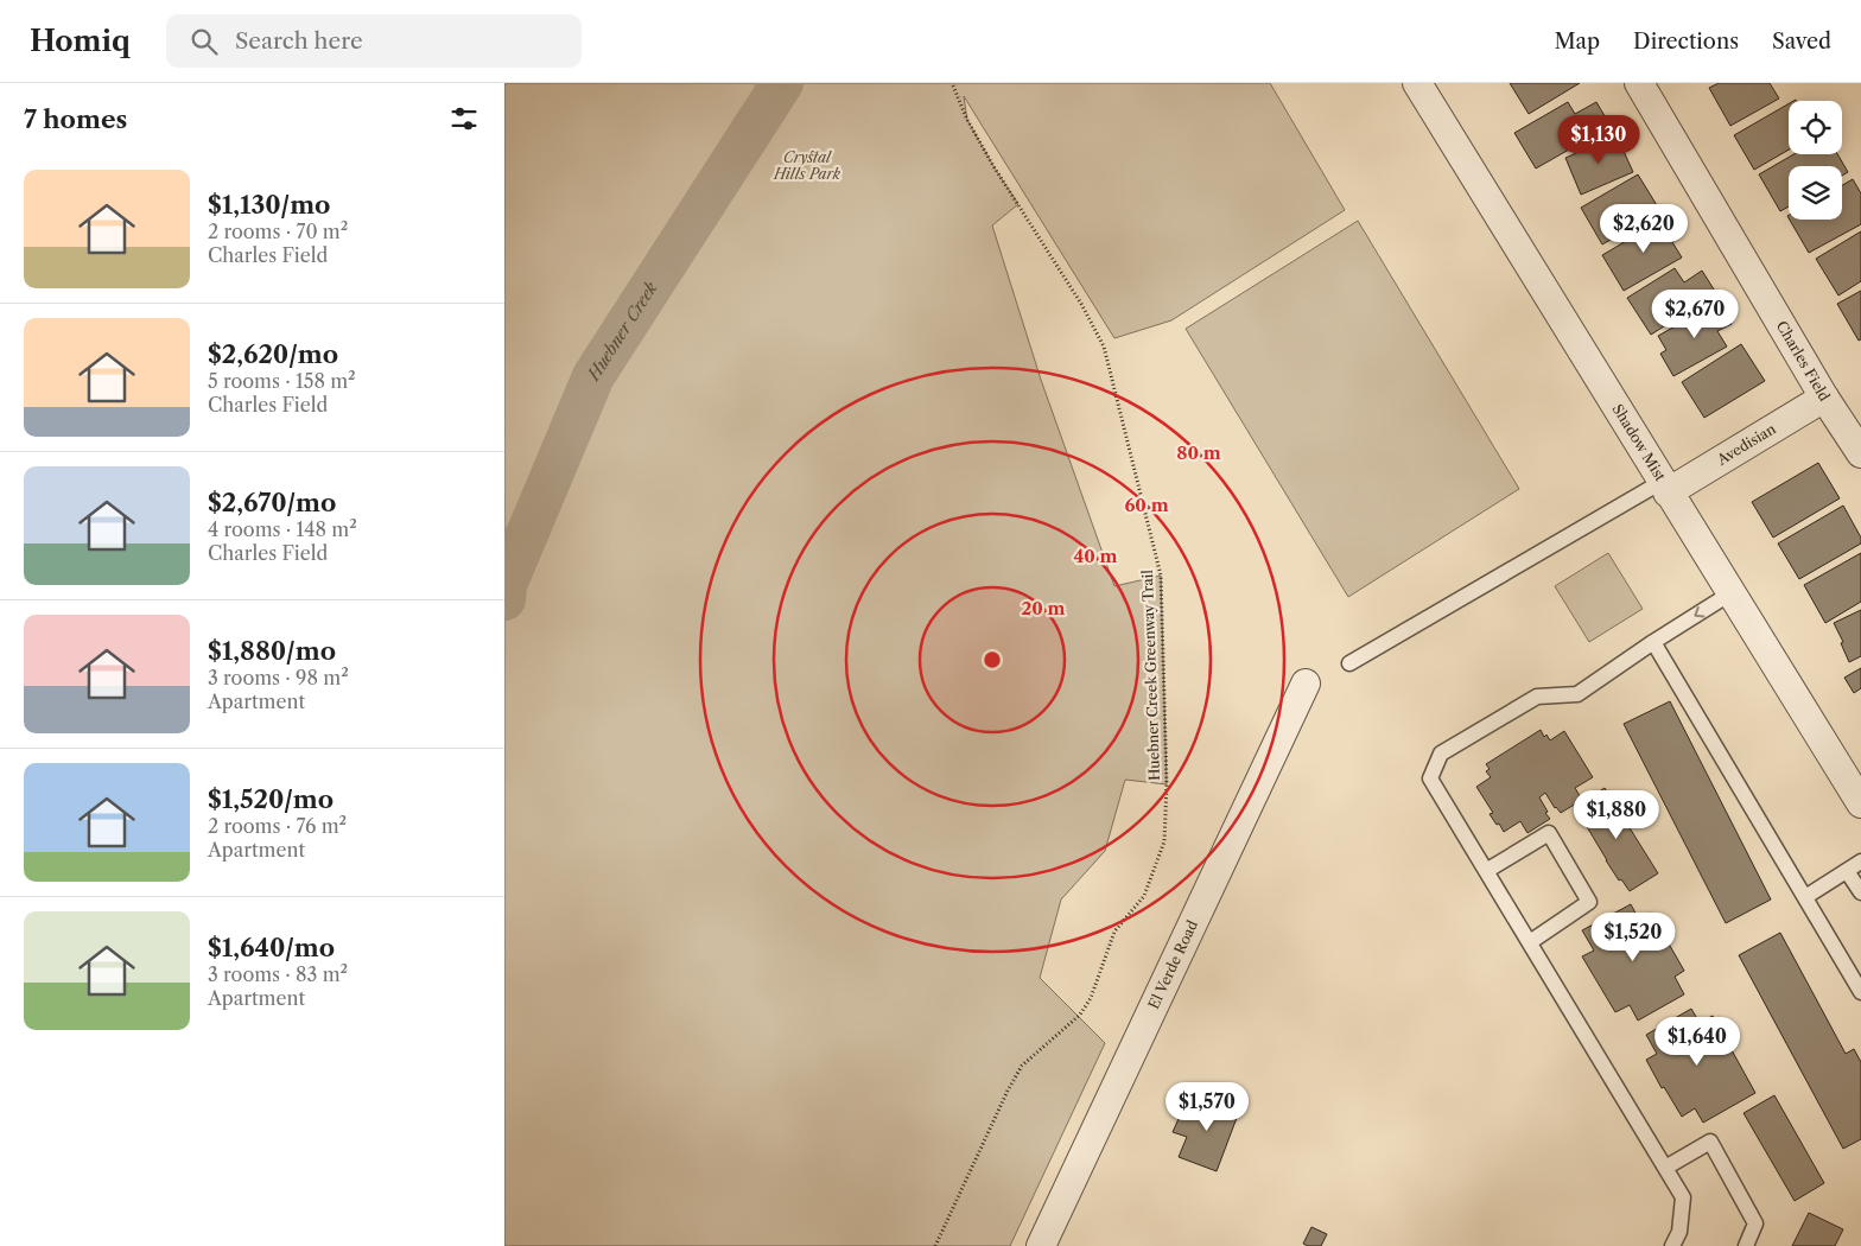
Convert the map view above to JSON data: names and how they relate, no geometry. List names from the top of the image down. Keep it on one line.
{"streets":{"street":["Charles Field","Shadow Mist","Avedisian","El Verde Road"],"path":["Huebner Creek Greenway Trail"]},"crossings":[["Charles Field","Avedisian"],["Shadow Mist","Avedisian"]],"water":["Huebner Creek"],"parks":["Crystal Hills Park"],"page":{"header":"Homiq","search":"Search here","nav":["Map","Directions","Saved"],"heading":"7 homes","price":["$1,130","$2,620","$2,670","$1,880","$1,520","$1,640","$1,570"],"list":[{"name":"$1,130/mo","note":"2 rooms · 70 m² · Charles Field"},{"name":"$2,620/mo","note":"5 rooms · 158 m² · Charles Field"},{"name":"$2,670/mo","note":"4 rooms · 148 m² · Charles Field"},{"name":"$1,880/mo","note":"3 rooms · 98 m² · Apartment"},{"name":"$1,520/mo","note":"2 rooms · 76 m² · Apartment"},{"name":"$1,640/mo","note":"3 rooms · 83 m² · Apartment"}]},"rings":["80 m","60 m","40 m","20 m"]}
